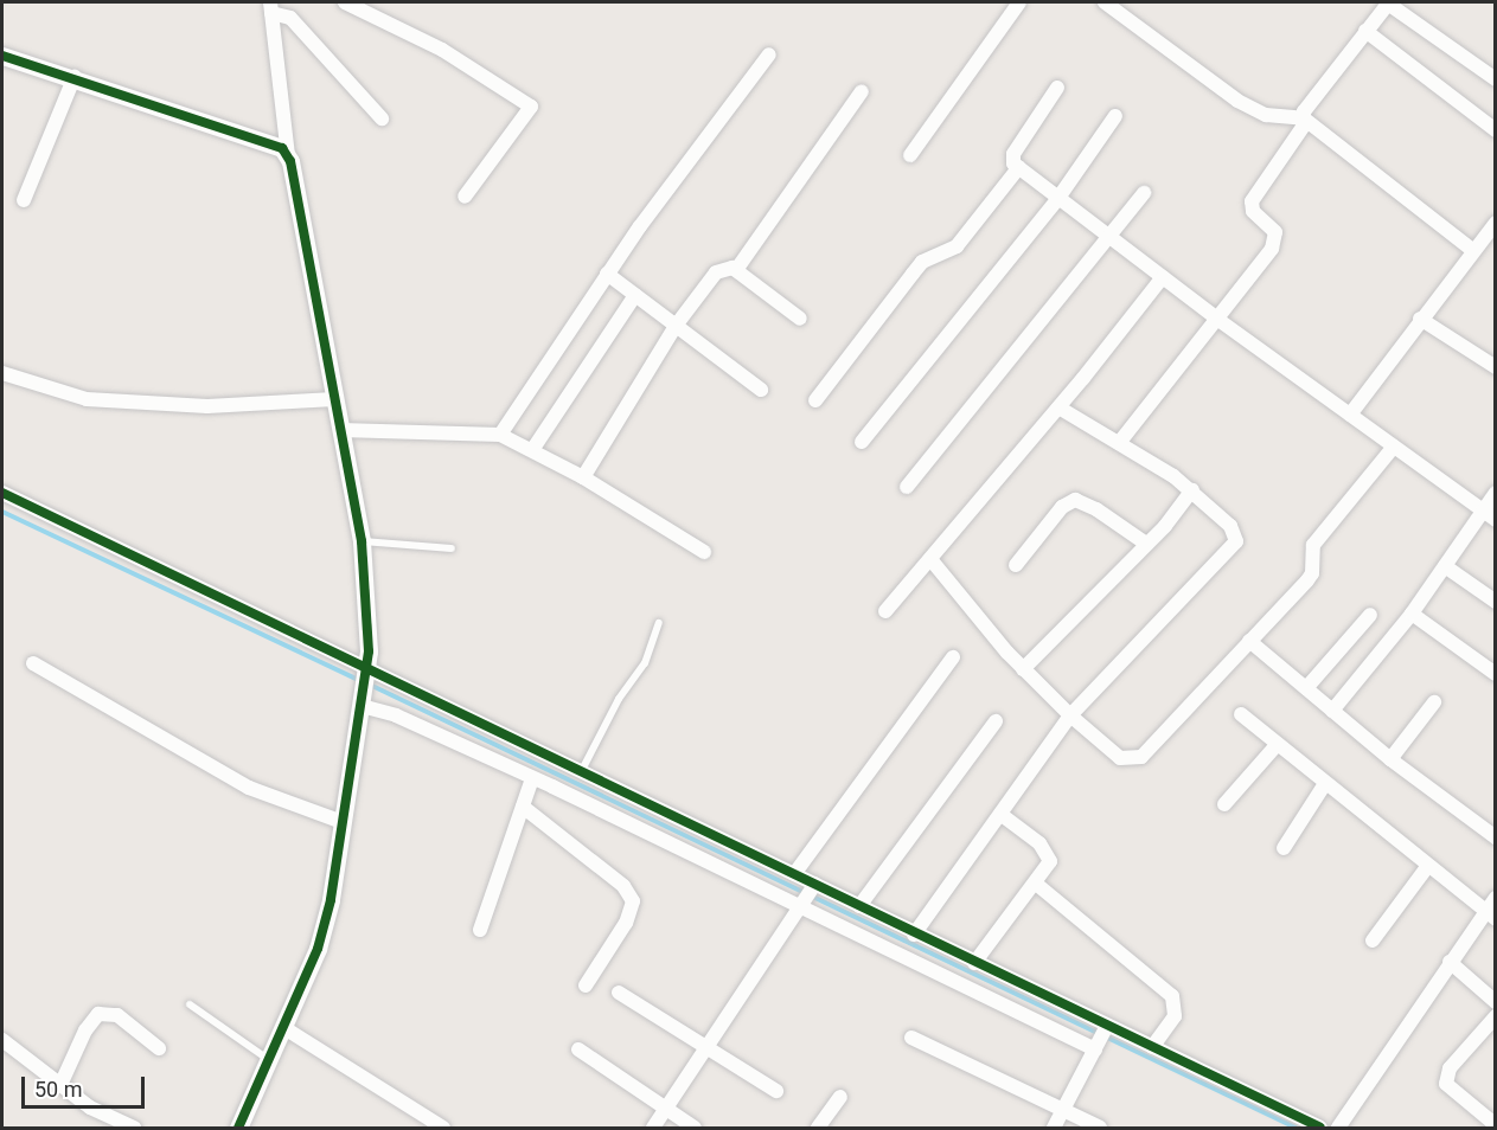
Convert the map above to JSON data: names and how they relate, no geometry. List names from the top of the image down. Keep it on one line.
{"scale_bar":"50 m"}
